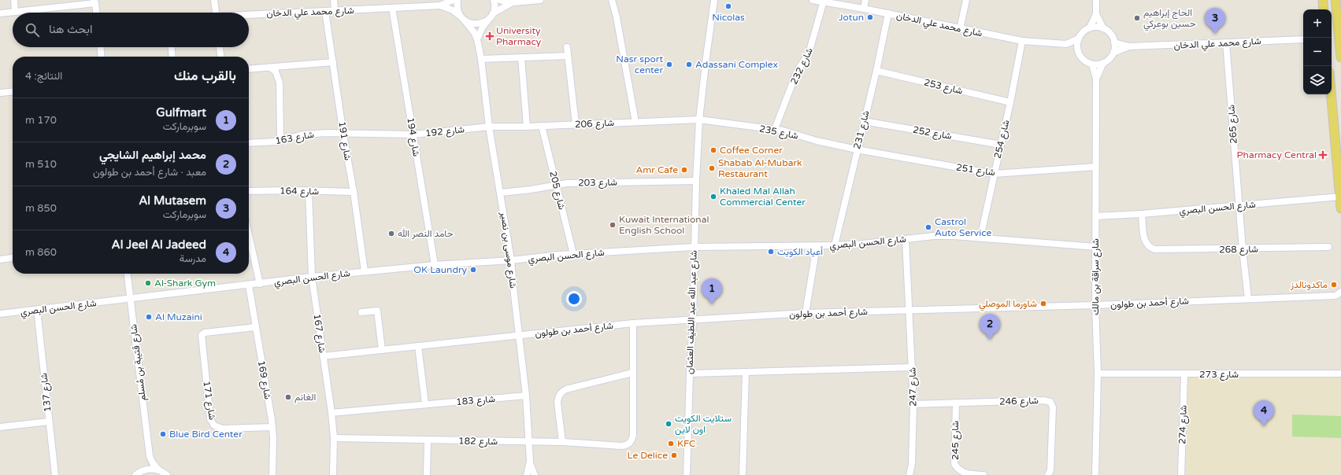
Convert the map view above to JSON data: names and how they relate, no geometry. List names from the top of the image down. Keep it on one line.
{"streets":{"street":["شارع محمد علي الدخان","شارع 232","شارع 253","شارع 206","شارع 265","شارع 231","شارع 192","شارع 235","شارع 252","شارع 194","شارع 163","شارع 254","شارع 191","شارع 251","شارع 203","شارع 205","شارع 164","شارع الحسن البصري","شارع 268","شارع موسى بن نصير","شارع سراقة بن مالك","شارع أحمد بن طولون","شارع عبد الله عبد اللطيف العثمان","شارع 167","شارع قتيبة بن مُسلم","شارع 273","شارع 169","شارع 247","شارع 137","شارع 171","شارع 183","شارع 246","شارع 274","شارع 245","شارع 182"]},"crossings":[["شارع محمد علي الدخان","شارع 232"],["شارع محمد علي الدخان","شارع 265"],["شارع محمد علي الدخان","شارع 231"],["شارع محمد علي الدخان","شارع 194"],["شارع محمد علي الدخان","شارع 254"],["شارع محمد علي الدخان","شارع 191"],["شارع محمد علي الدخان","شارع موسى بن نصير"],["شارع محمد علي الدخان","شارع سراقة بن مالك"],["شارع 232","شارع 235"],["شارع 253","شارع 231"],["شارع 253","شارع 254"],["شارع 206","شارع 192"],["شارع 206","شارع 235"],["شارع 206","شارع 205"],["شارع 206","شارع موسى بن نصير"],["شارع 206","شارع عبد الله عبد اللطيف العثمان"],["شارع 265","شارع الحسن البصري"],["شارع 265","شارع 268"],["شارع 265","شارع أحمد بن طولون"],["شارع 231","شارع 235"],["شارع 231","شارع 252"],["شارع 231","شارع 251"],["شارع 231","شارع الحسن البصري"],["شارع 192","شارع 194"],["شارع 192","شارع 163"],["شارع 192","شارع 191"],["شارع 192","شارع موسى بن نصير"],["شارع 235","شارع 251"],["شارع 235","شارع عبد الله عبد اللطيف العثمان"],["شارع 252","شارع 254"],["شارع 194","شارع الحسن البصري"],["شارع 163","شارع 191"],["شارع 254","شارع 251"],["شارع 254","شارع الحسن البصري"],["شارع 191","شارع 164"],["شارع 191","شارع الحسن البصري"],["شارع 251","شارع سراقة بن مالك"],["شارع 203","شارع 205"],["شارع 203","شارع موسى بن نصير"],["شارع 203","شارع عبد الله عبد اللطيف العثمان"],["شارع 205","شارع الحسن البصري"],["شارع 164","شارع 167"],["شارع الحسن البصري","شارع 268"],["شارع الحسن البصري","شارع موسى بن نصير"],["شارع الحسن البصري","شارع سراقة بن مالك"],["شارع الحسن البصري","شارع عبد الله عبد اللطيف العثمان"],["شارع الحسن البصري","شارع 167"],["شارع الحسن البصري","شارع قتيبة بن مُسلم"],["شارع الحسن البصري","شارع 169"],["شارع الحسن البصري","شارع 247"],["شارع الحسن البصري","شارع 137"],["شارع موسى بن نصير","شارع أحمد بن طولون"],["شارع موسى بن نصير","شارع 183"],["شارع موسى بن نصير","شارع 182"],["شارع سراقة بن مالك","شارع أحمد بن طولون"],["شارع سراقة بن مالك","شارع 273"],["شارع أحمد بن طولون","شارع عبد الله عبد اللطيف العثمان"],["شارع أحمد بن طولون","شارع 167"],["شارع أحمد بن طولون","شارع 247"],["شارع 167","شارع 183"],["شارع 167","شارع 182"],["شارع 273","شارع 274"],["شارع 169","شارع 171"],["شارع 247","شارع 246"],["شارع 246","شارع 245"]],"places":{"other":["Nicolas","Jotun","الحاج إبراهيم حسين بوعركي","Nasr sport center","Adassani Complex","Coffee Corner","Shabab Al-Mubark Restaurant","Amr Cafe","Khaled Mal Allah Commercial Center","Kuwait International English School","Castrol Auto Service","حامد النصر الله","أعياد الكويت","OK Laundry","Al-Shark Gym","ماكدونالدز","شاورما الموصلي","Al Muzaini","الغانم","ستلايت الكويت اون لاين","Blue Bird Center","KFC","Le Delice"],"health":["University Pharmacy","Pharmacy Central"]},"page":{"pins":["3","1","2","4"],"map_buttons":["+","−"],"search":"ابحث هنا","heading":["بالقرب منك","النتائج: 4"],"list":[{"mark":"1","name":"Gulfmart","note":"سوبرماركت","value":"170 m"},{"mark":"2","name":"محمد إبراهيم الشايجي","note":"معبد · شارع أحمد بن طولون","value":"510 m"},{"mark":"3","name":"Al Mutasem","note":"سوبرماركت","value":"850 m"},{"mark":"4","name":"Al Jeel Al Jadeed","note":"مدرسة","value":"860 m"}]}}
